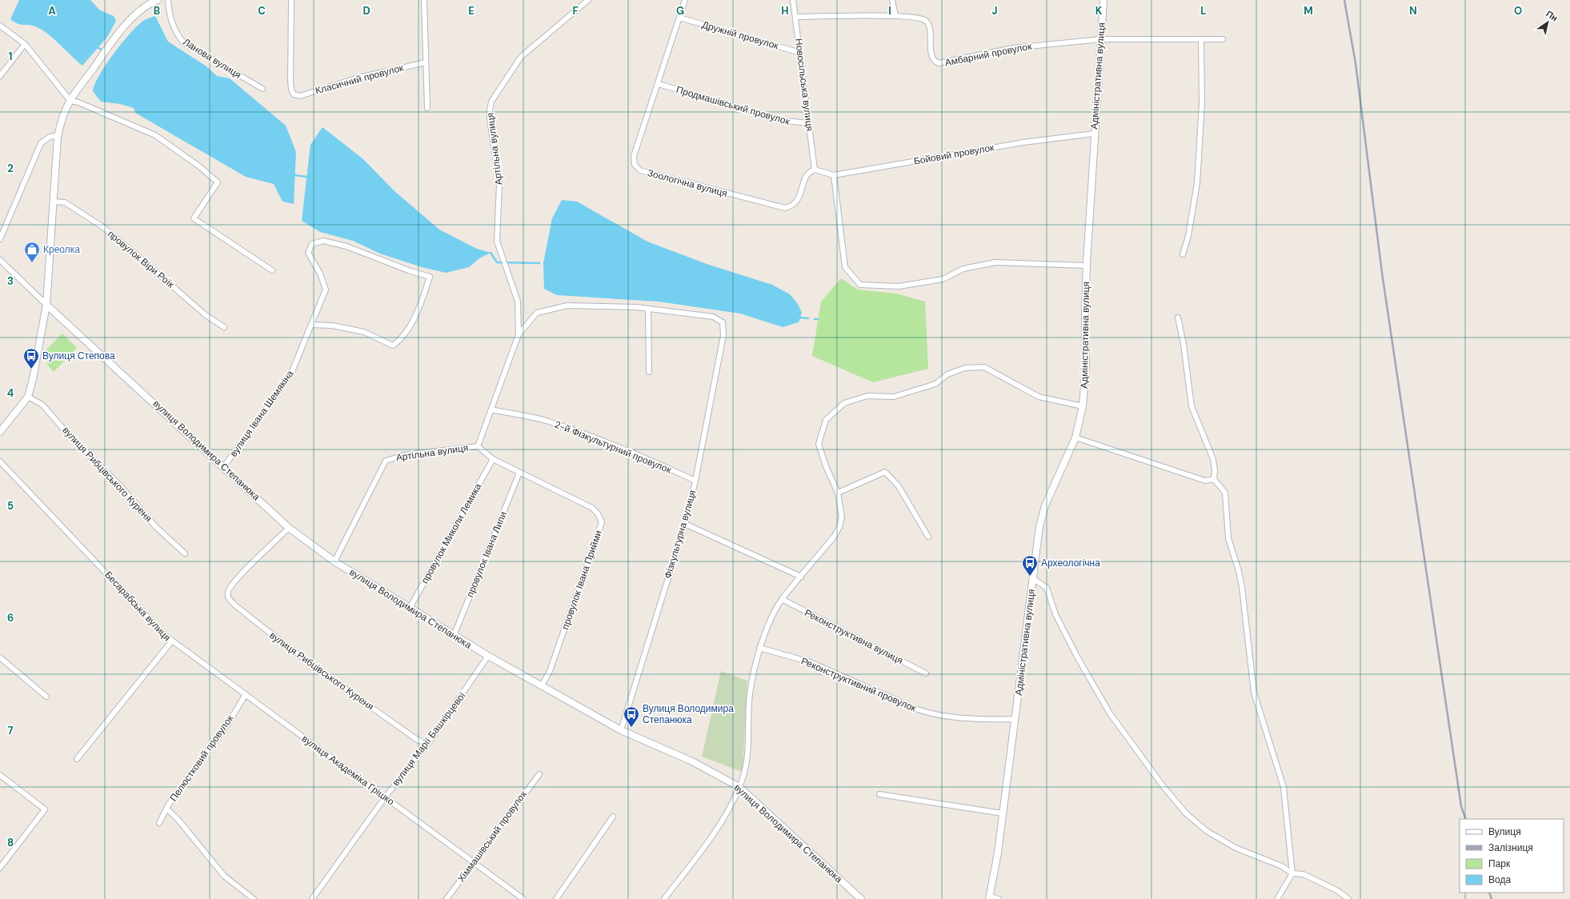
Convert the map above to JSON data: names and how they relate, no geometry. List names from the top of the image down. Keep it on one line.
{"streets":{"street":["Дружній провулок","Амбарний провулок","Ланова вулиця","Адміністративна вулиця","Класичний провулок","Новосільська вулиця","Продмашівський провулок","Артільна вулиця","Бойовий провулок","Зоологічна вулиця","провулок Віри Роїк","вулиця Івана Шемякіна","2-й Фізкультурний провулок","вулиця Володимира Степанюка","вулиця Рибцівського Куреня","провулок Миколи Лемика","Фізкультурна вулиця","провулок Івана Липи","провулок Івана Прийми","Бесарабська вулиця","Реконструктивна вулиця","Реконструктивний провулок","вулиця Марії Башкірцевої","Пелюстковий провулок","вулиця Академіка Грішко","Хіммашівський провулок"]},"crossings":[["Дружній провулок","Новосільська вулиця"],["Дружній провулок","Зоологічна вулиця"],["Амбарний провулок","Адміністративна вулиця"],["Амбарний провулок","Новосільська вулиця"],["Адміністративна вулиця","Бойовий провулок"],["Адміністративна вулиця","Реконструктивний провулок"],["Новосільська вулиця","Продмашівський провулок"],["Новосільська вулиця","Бойовий провулок"],["Новосільська вулиця","Зоологічна вулиця"],["Продмашівський провулок","Зоологічна вулиця"],["Артільна вулиця","2-й Фізкультурний провулок"],["Артільна вулиця","вулиця Володимира Степанюка"],["Артільна вулиця","провулок Івана Прийми"],["Бойовий провулок","Зоологічна вулиця"],["вулиця Івана Шемякіна","вулиця Володимира Степанюка"],["2-й Фізкультурний провулок","Фізкультурна вулиця"],["вулиця Володимира Степанюка","вулиця Рибцівського Куреня"],["вулиця Володимира Степанюка","провулок Миколи Лемика"],["вулиця Володимира Степанюка","Фізкультурна вулиця"],["вулиця Володимира Степанюка","провулок Івана Липи"],["вулиця Володимира Степанюка","провулок Івана Прийми"],["вулиця Володимира Степанюка","вулиця Марії Башкірцевої"],["вулиця Рибцівського Куреня","вулиця Марії Башкірцевої"],["провулок Миколи Лемика","провулок Івана Прийми"],["провулок Івана Липи","провулок Івана Прийми"],["Бесарабська вулиця","вулиця Академіка Грішко"],["вулиця Марії Башкірцевої","вулиця Академіка Грішко"],["Пелюстковий провулок","вулиця Академіка Грішко"],["вулиця Академіка Грішко","Хіммашівський провулок"]],"places":{"shop":["Креолка"],"bus stop":["Вулиця Степова","Археологічна","Вулиця Володимира Степанюка"]},"legend":["Вулиця","Залізниця","Парк","Вода"],"north":"top right","grid":{"columns":["A","B","C","D","E","F","G","H","I","J","K","L","M","N","O"],"rows":["1","2","3","4","5","6","7","8"]}}
